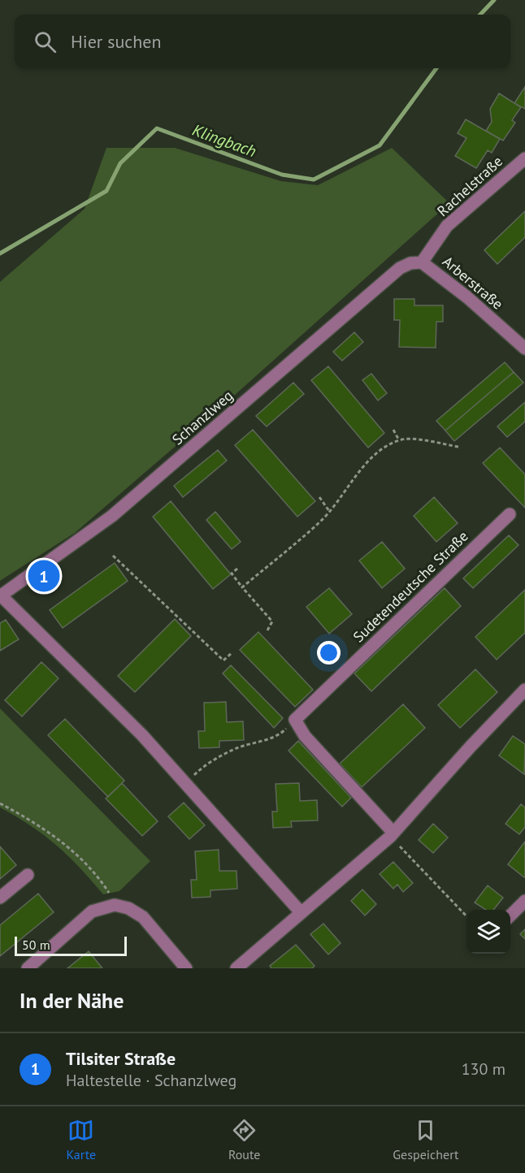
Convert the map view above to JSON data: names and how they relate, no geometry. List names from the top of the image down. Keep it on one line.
{"streets":{"street":["Rachelstraße","Arberstraße","Schanzlweg","Sudetendeutsche Straße"]},"crossings":[["Rachelstraße","Arberstraße"],["Rachelstraße","Schanzlweg"],["Arberstraße","Schanzlweg"]],"water":["Klingbach"],"scale_bar":"50 m","page":{"search":"Hier suchen","pins":"1","scale":"50 m","heading":"In der Nähe","list":[{"mark":"1","name":"Tilsiter Straße","note":"Haltestelle · Schanzlweg","value":"130 m"}],"nav":["Karte","Route","Gespeichert"]}}
